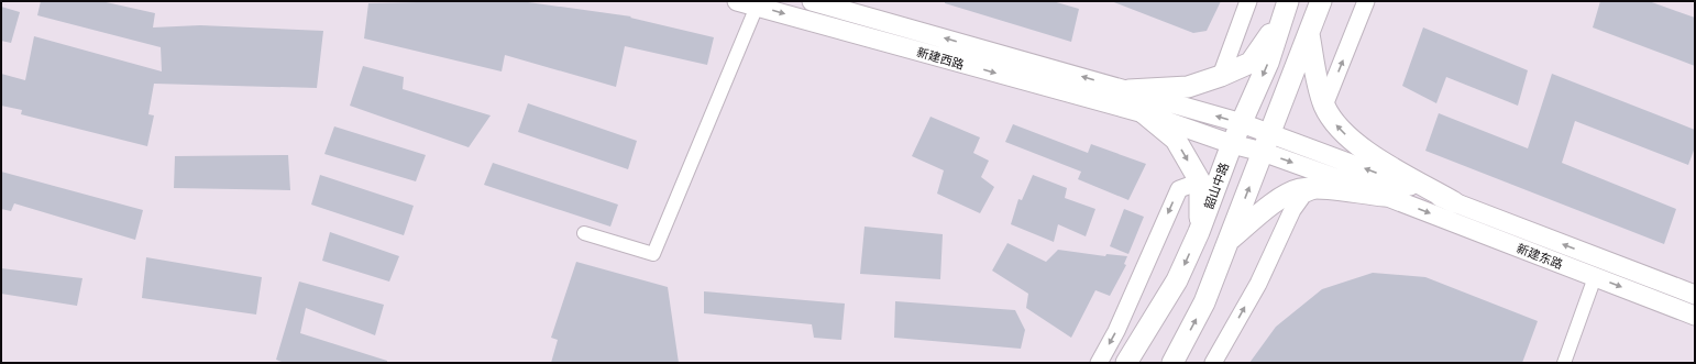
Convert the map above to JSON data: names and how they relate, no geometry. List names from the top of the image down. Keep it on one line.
{"streets":{"main road":["新建西路","韶山中路","新建东路"]},"crossings":[["新建西路","韶山中路"],["新建西路","新建东路"]]}
